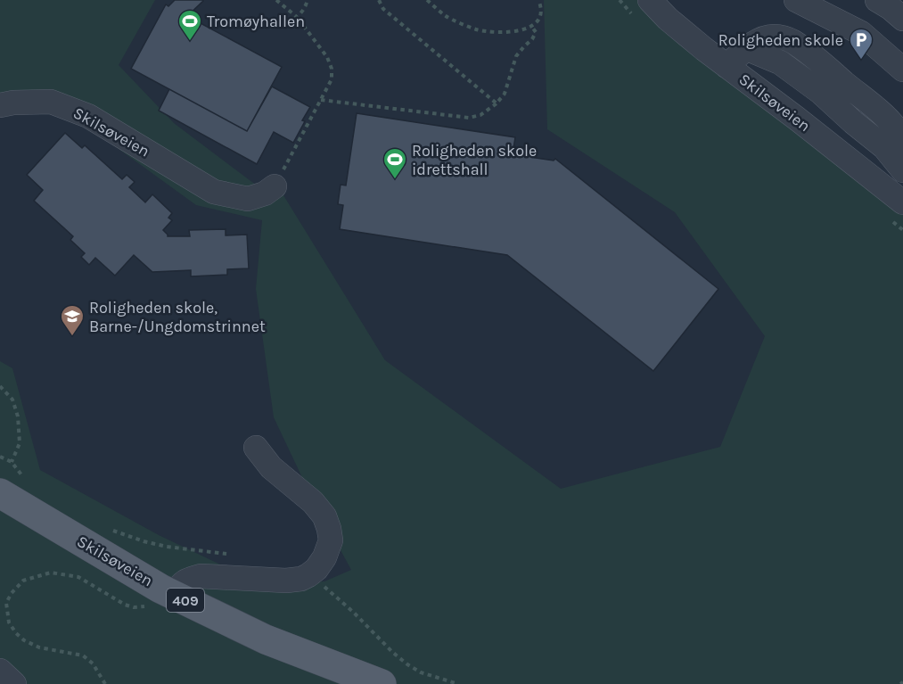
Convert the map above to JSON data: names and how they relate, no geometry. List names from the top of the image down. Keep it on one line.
{"streets":{"main road":["Skilsøveien","409"]},"places":{"sports":["Tromøyhallen","Roligheden skole idrettshall"],"parking":["Roligheden skole"],"school or university":["Roligheden skole, Barne-/Ungdomstrinnet"]}}
